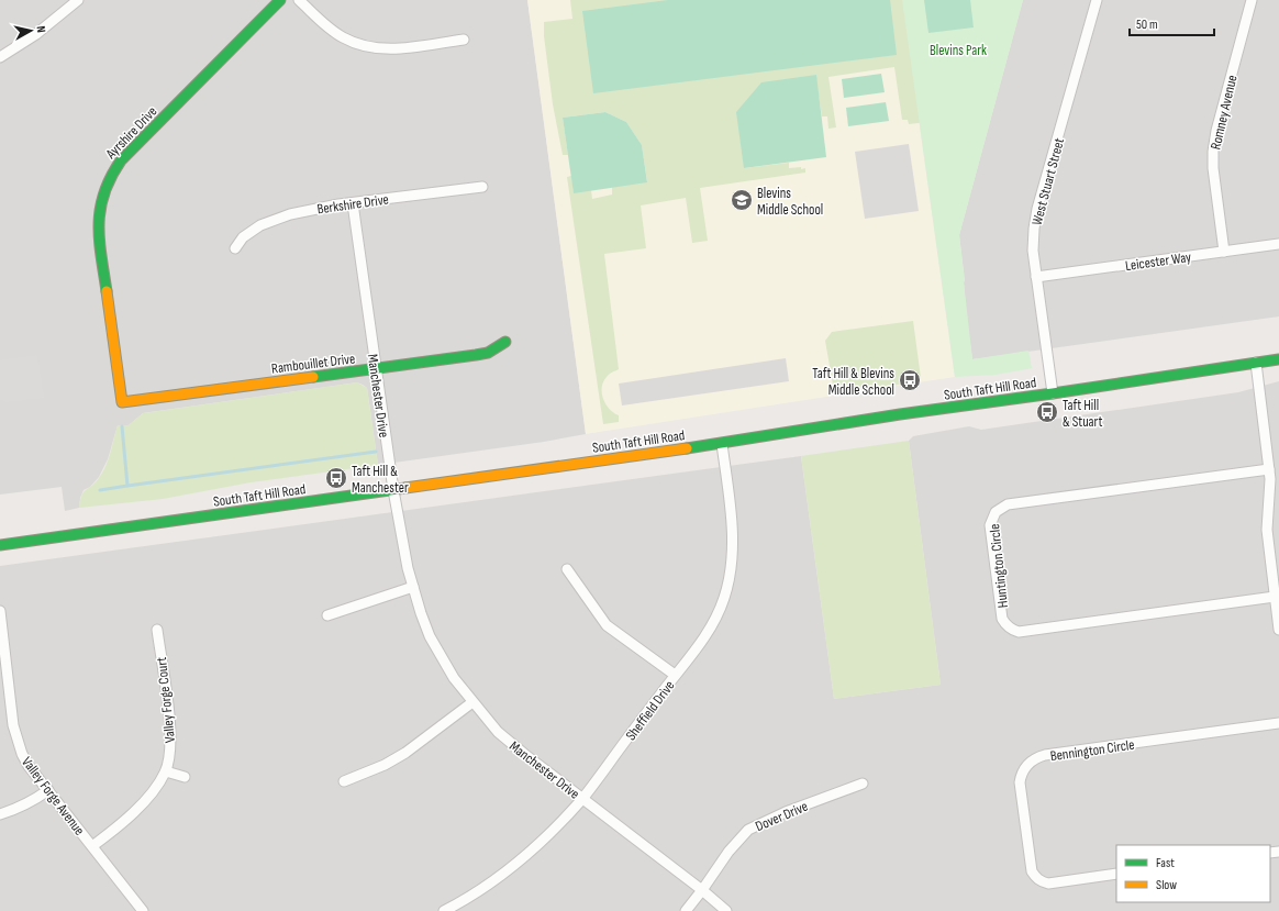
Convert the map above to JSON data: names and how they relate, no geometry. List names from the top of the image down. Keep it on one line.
{"streets":{"main road":["Ayrshire Drive","Rambouillet Drive","South Taft Hill Road"],"street":["Romney Avenue","West Stuart Street","Berkshire Drive","Leicester Way","Manchester Drive","Huntington Circle","Valley Forge Court","Sheffield Drive","Bennington Circle","Valley Forge Avenue","Dover Drive"]},"crossings":[["Romney Avenue","Leicester Way"],["Ayrshire Drive","Rambouillet Drive"],["West Stuart Street","Leicester Way"],["West Stuart Street","South Taft Hill Road"],["Berkshire Drive","Manchester Drive"],["Rambouillet Drive","Manchester Drive"],["South Taft Hill Road","Manchester Drive"],["South Taft Hill Road","Sheffield Drive"],["Manchester Drive","Sheffield Drive"],["Manchester Drive","Dover Drive"],["Valley Forge Court","Valley Forge Avenue"]],"parks":["Blevins Park"],"places":{"school or university":["Blevins Middle School"],"bus stop":["Taft Hill & Blevins Middle School","Taft Hill & Stuart","Taft Hill & Manchester"]},"legend":["Fast","Slow"],"scale_bar":"50 m","north":"right"}
